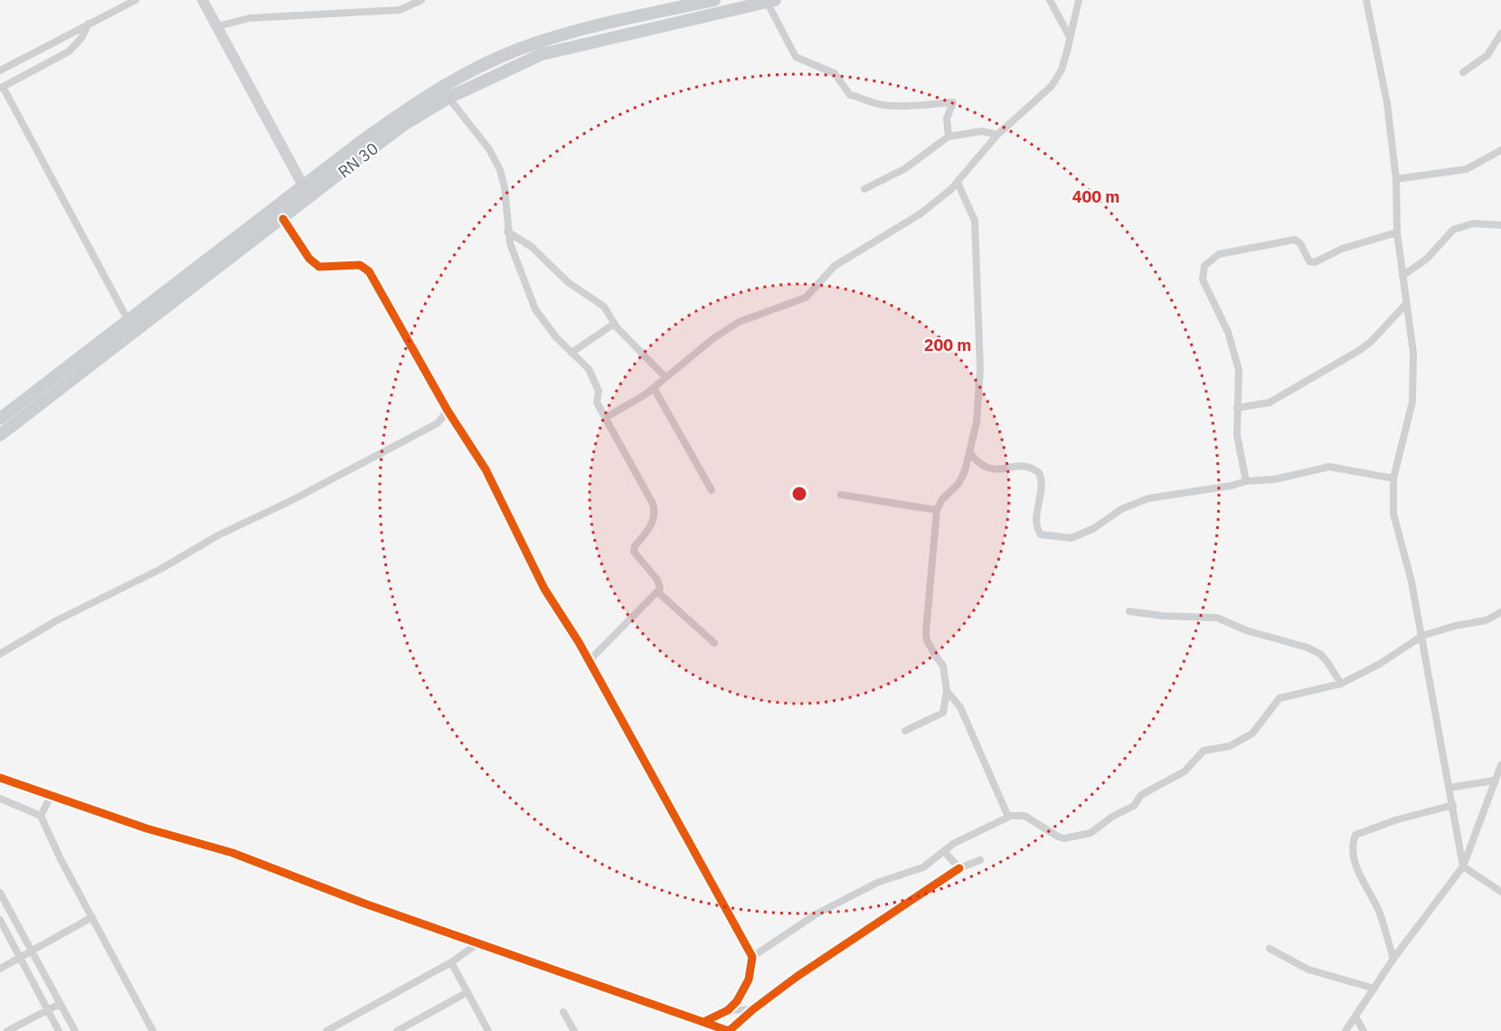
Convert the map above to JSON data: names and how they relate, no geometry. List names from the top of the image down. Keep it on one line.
{"streets":{"main road":["RN 30"]},"rings":["400 m","200 m"]}
